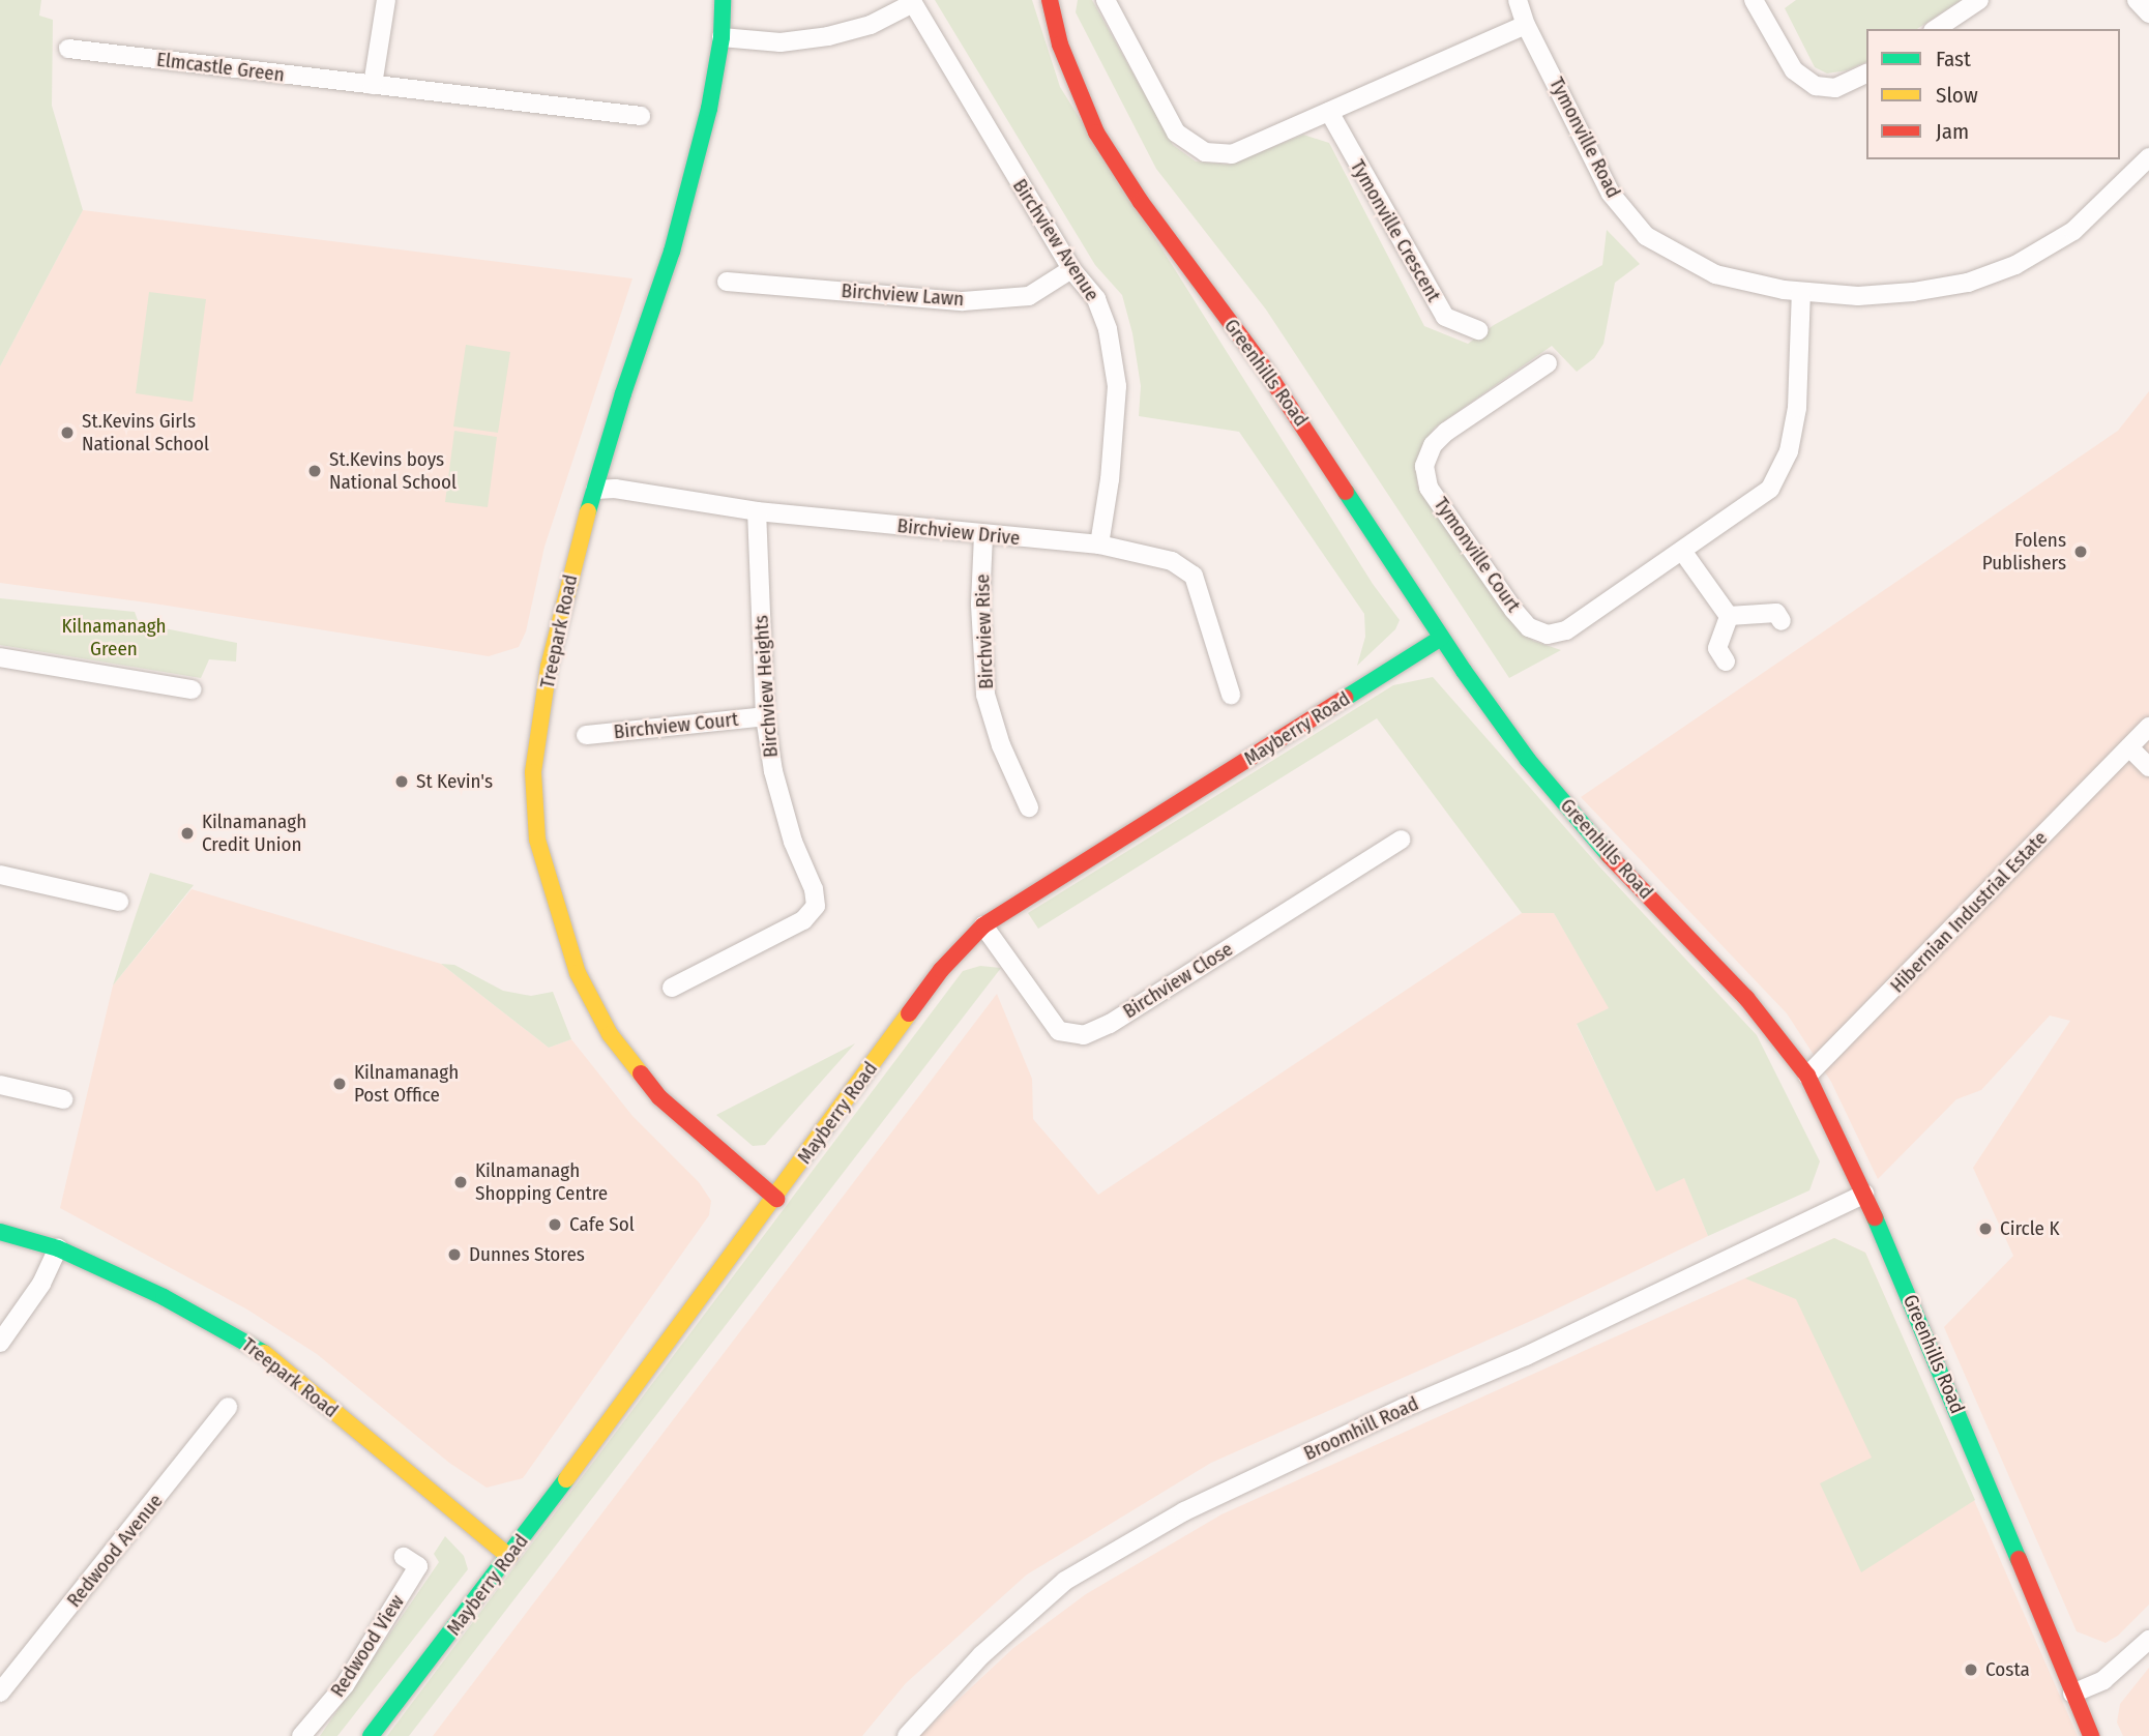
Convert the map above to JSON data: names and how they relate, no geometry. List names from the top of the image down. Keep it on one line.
{"streets":{"street":["Elmcastle Green","Tymonville Road","Tymonville Crescent","Birchview Avenue","Birchview Lawn","Greenhills Road","Birchview Drive","Tymonville Court","Treepark Road","Birchview Rise","Birchview Heights","Birchview Court","Mayberry Road","Hibernian Industrial Estate","Birchview Close","Broomhill Road","Redwood Avenue","Redwood View"]},"crossings":[["Tymonville Road","Tymonville Court"],["Birchview Avenue","Birchview Lawn"],["Birchview Avenue","Birchview Drive"],["Birchview Avenue","Treepark Road"],["Greenhills Road","Mayberry Road"],["Greenhills Road","Hibernian Industrial Estate"],["Greenhills Road","Broomhill Road"],["Birchview Drive","Treepark Road"],["Birchview Drive","Birchview Rise"],["Birchview Drive","Birchview Heights"],["Treepark Road","Mayberry Road"],["Birchview Heights","Birchview Court"],["Mayberry Road","Birchview Close"]],"parks":["Kilnamanagh Green"],"places":["St.Kevins Girls National School","St.Kevins boys National School","Folens Publishers","St Kevin's","Kilnamanagh Credit Union","Kilnamanagh Post Office","Kilnamanagh Shopping Centre","Cafe Sol","Circle K","Dunnes Stores","Costa"],"legend":["Fast","Slow","Jam"]}
